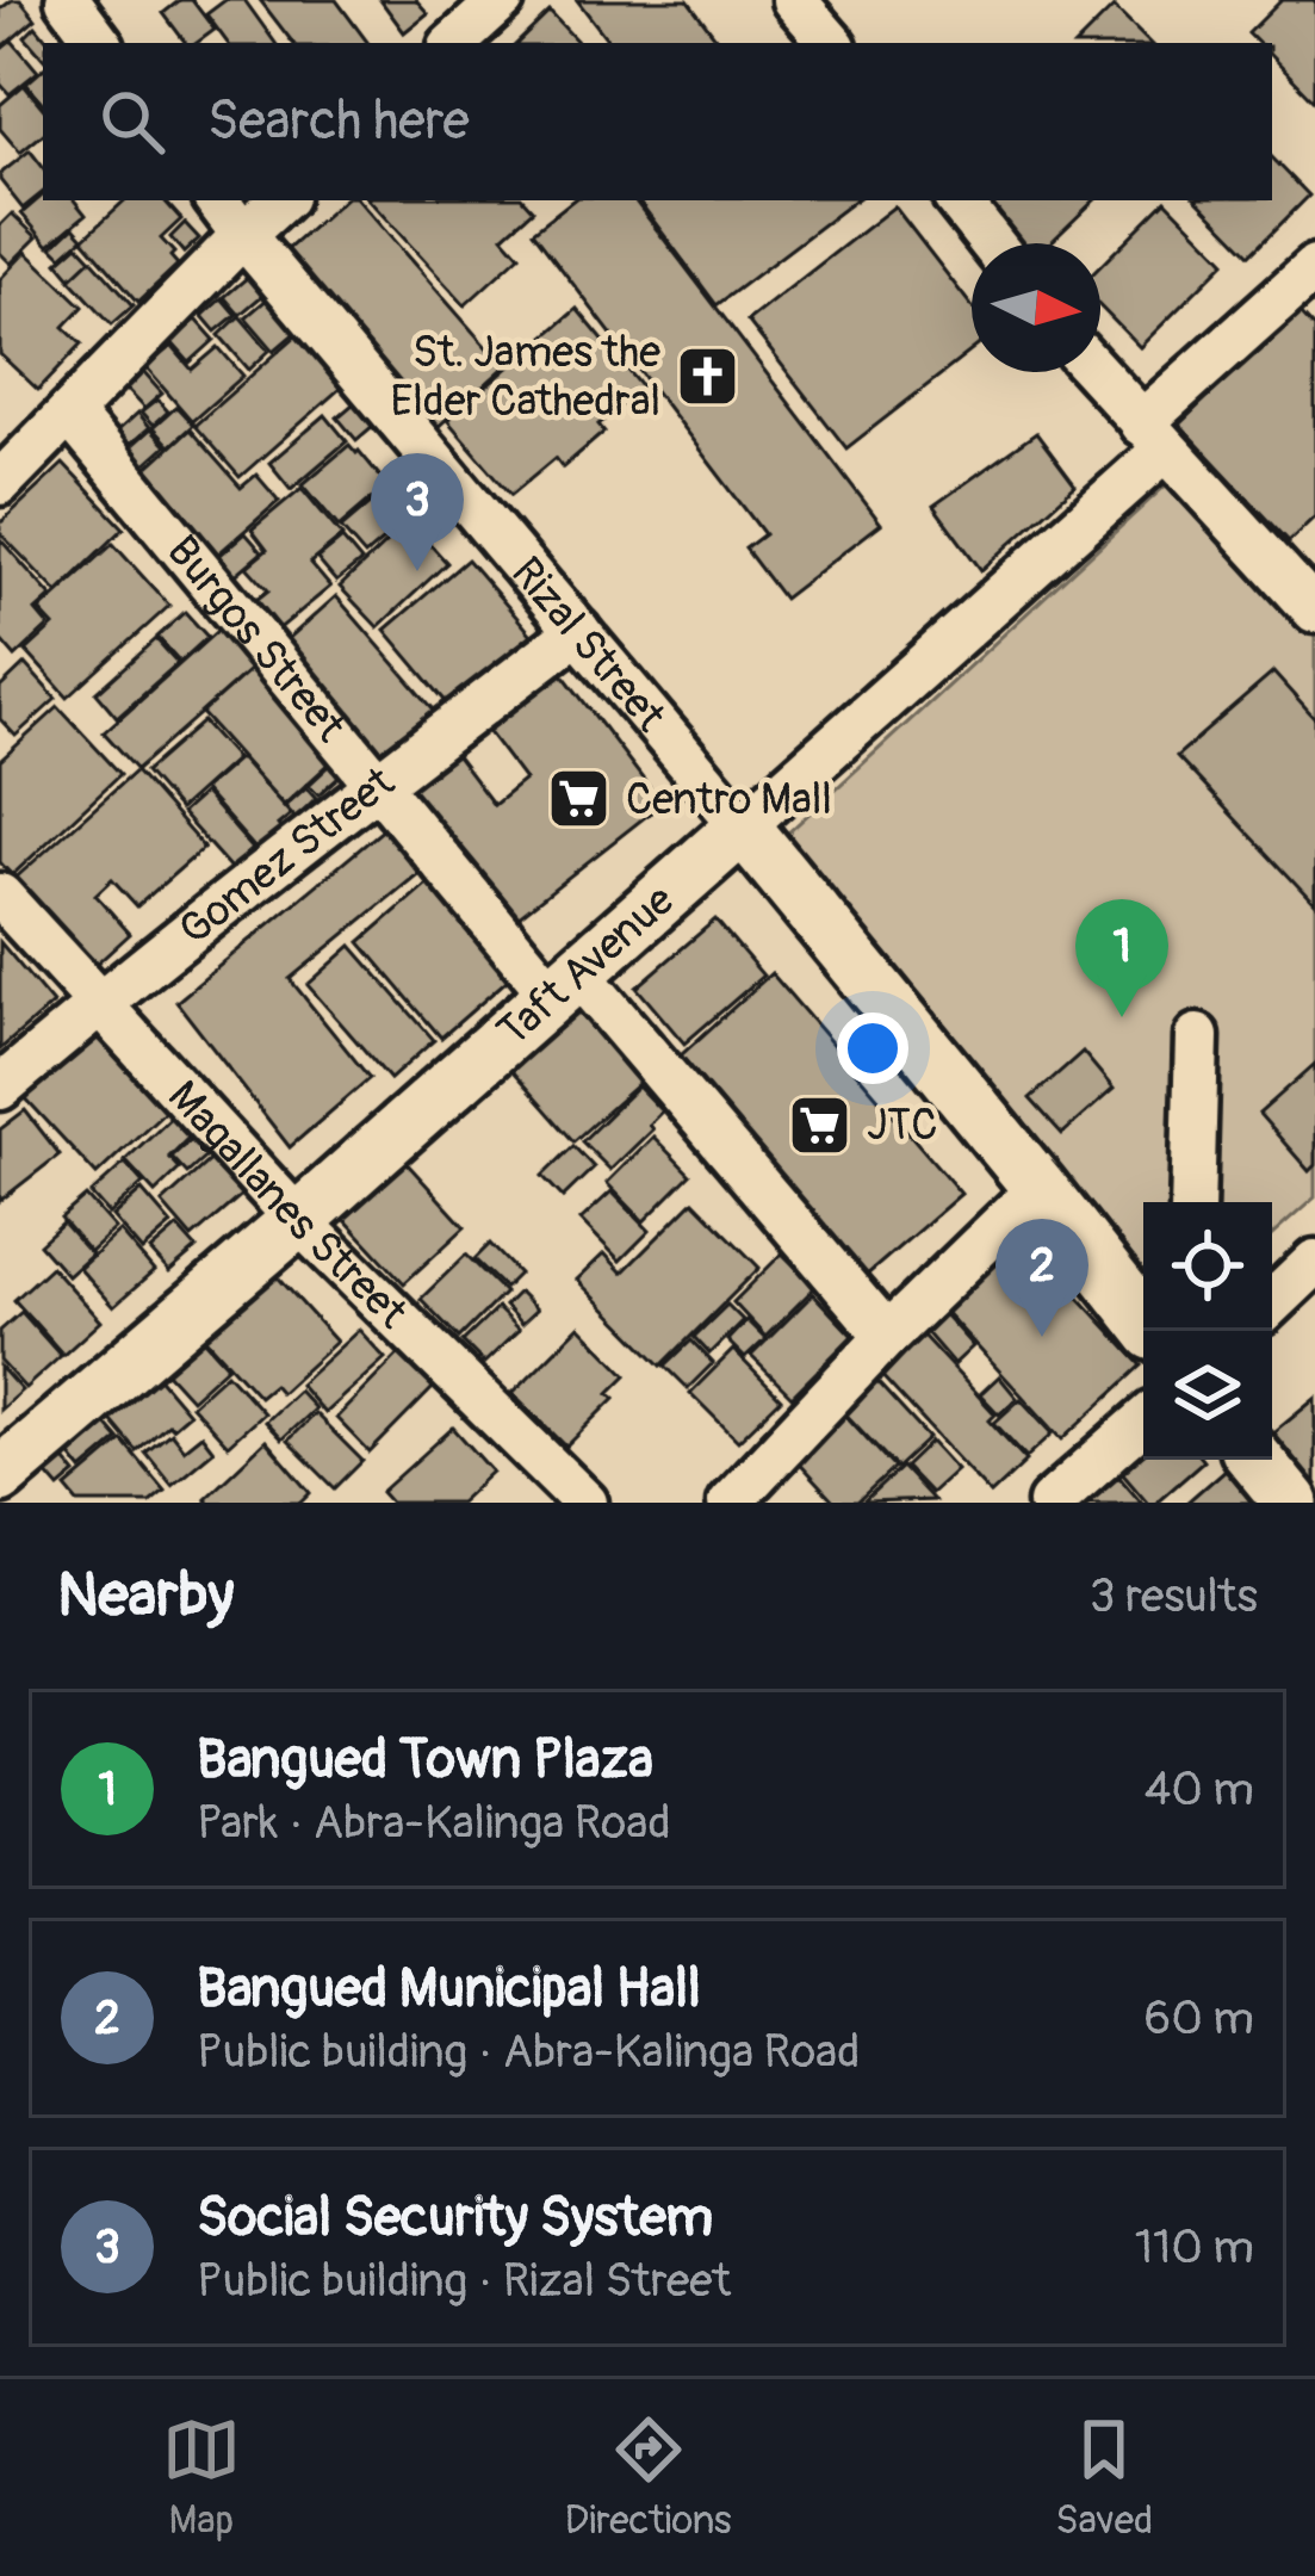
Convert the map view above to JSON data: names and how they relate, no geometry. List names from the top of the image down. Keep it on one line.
{"streets":{"main road":["Taft Avenue"],"street":["Burgos Street","Rizal Street","Gomez Street","Magallanes Street"]},"crossings":[["Burgos Street","Gomez Street"],["Burgos Street","Taft Avenue"],["Rizal Street","Gomez Street"],["Rizal Street","Taft Avenue"],["Gomez Street","Magallanes Street"],["Taft Avenue","Magallanes Street"]],"places":{"church":["St. James the Elder Cathedral"],"supermarket":["Centro Mall","JTC"]},"north":"right","page":{"search":"Search here","pins":["3","1","2"],"heading":["Nearby","3 results"],"list":[{"mark":"1","name":"Bangued Town Plaza","note":"Park · Abra-Kalinga Road","value":"40 m"},{"mark":"2","name":"Bangued Municipal Hall","note":"Public building · Abra-Kalinga Road","value":"60 m"},{"mark":"3","name":"Social Security System","note":"Public building · Rizal Street","value":"110 m"}],"nav":["Map","Directions","Saved"]}}
